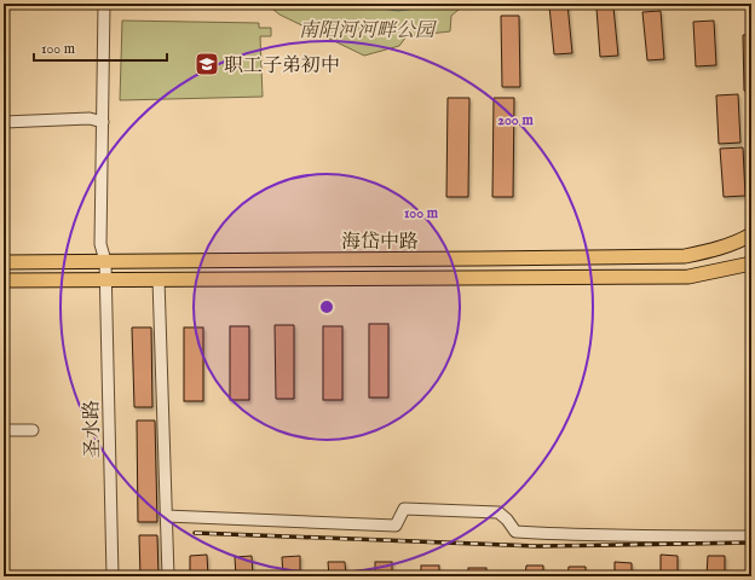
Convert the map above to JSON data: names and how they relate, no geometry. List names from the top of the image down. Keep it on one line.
{"streets":{"main road":["海岱中路"],"street":["圣水路"]},"crossings":[["海岱中路","圣水路"]],"parks":["南阳河河畔公园"],"places":{"school or university":["职工子弟初中"]},"scale_bar":"100 m","rings":["200 m","100 m"]}
